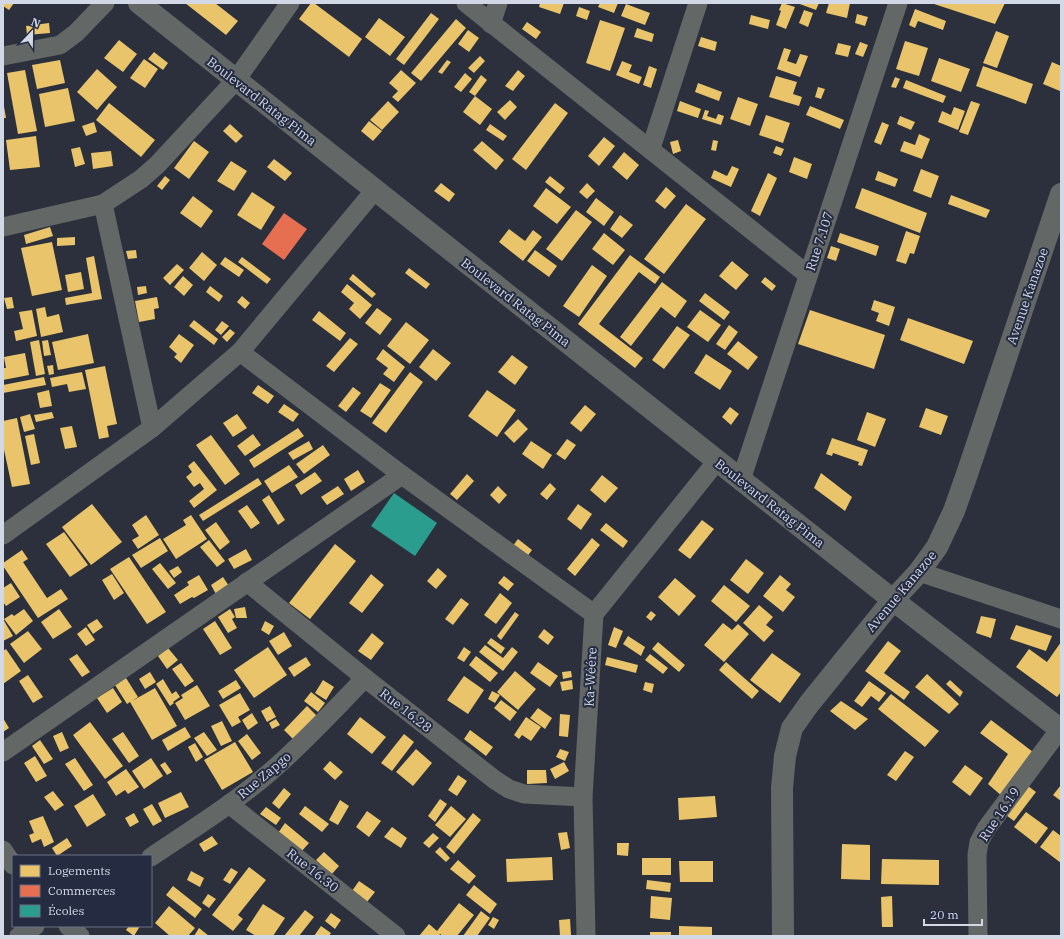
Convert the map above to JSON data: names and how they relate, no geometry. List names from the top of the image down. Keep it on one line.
{"streets":{"street":["Boulevard Ratag Pima","Rue 7.107","Avenue Kanazoe","Ka-Wéére","Rue 16.28","Rue Zapgo","Rue 16.19","Rue 16.30"]},"crossings":[["Boulevard Ratag Pima","Rue 7.107"],["Boulevard Ratag Pima","Avenue Kanazoe"],["Boulevard Ratag Pima","Rue 16.19"],["Ka-Wéére","Rue 16.28"],["Rue 16.28","Rue Zapgo"],["Rue Zapgo","Rue 16.30"]],"legend":["Logements","Commerces","Écoles"],"scale_bar":"20 m","north":"top"}
